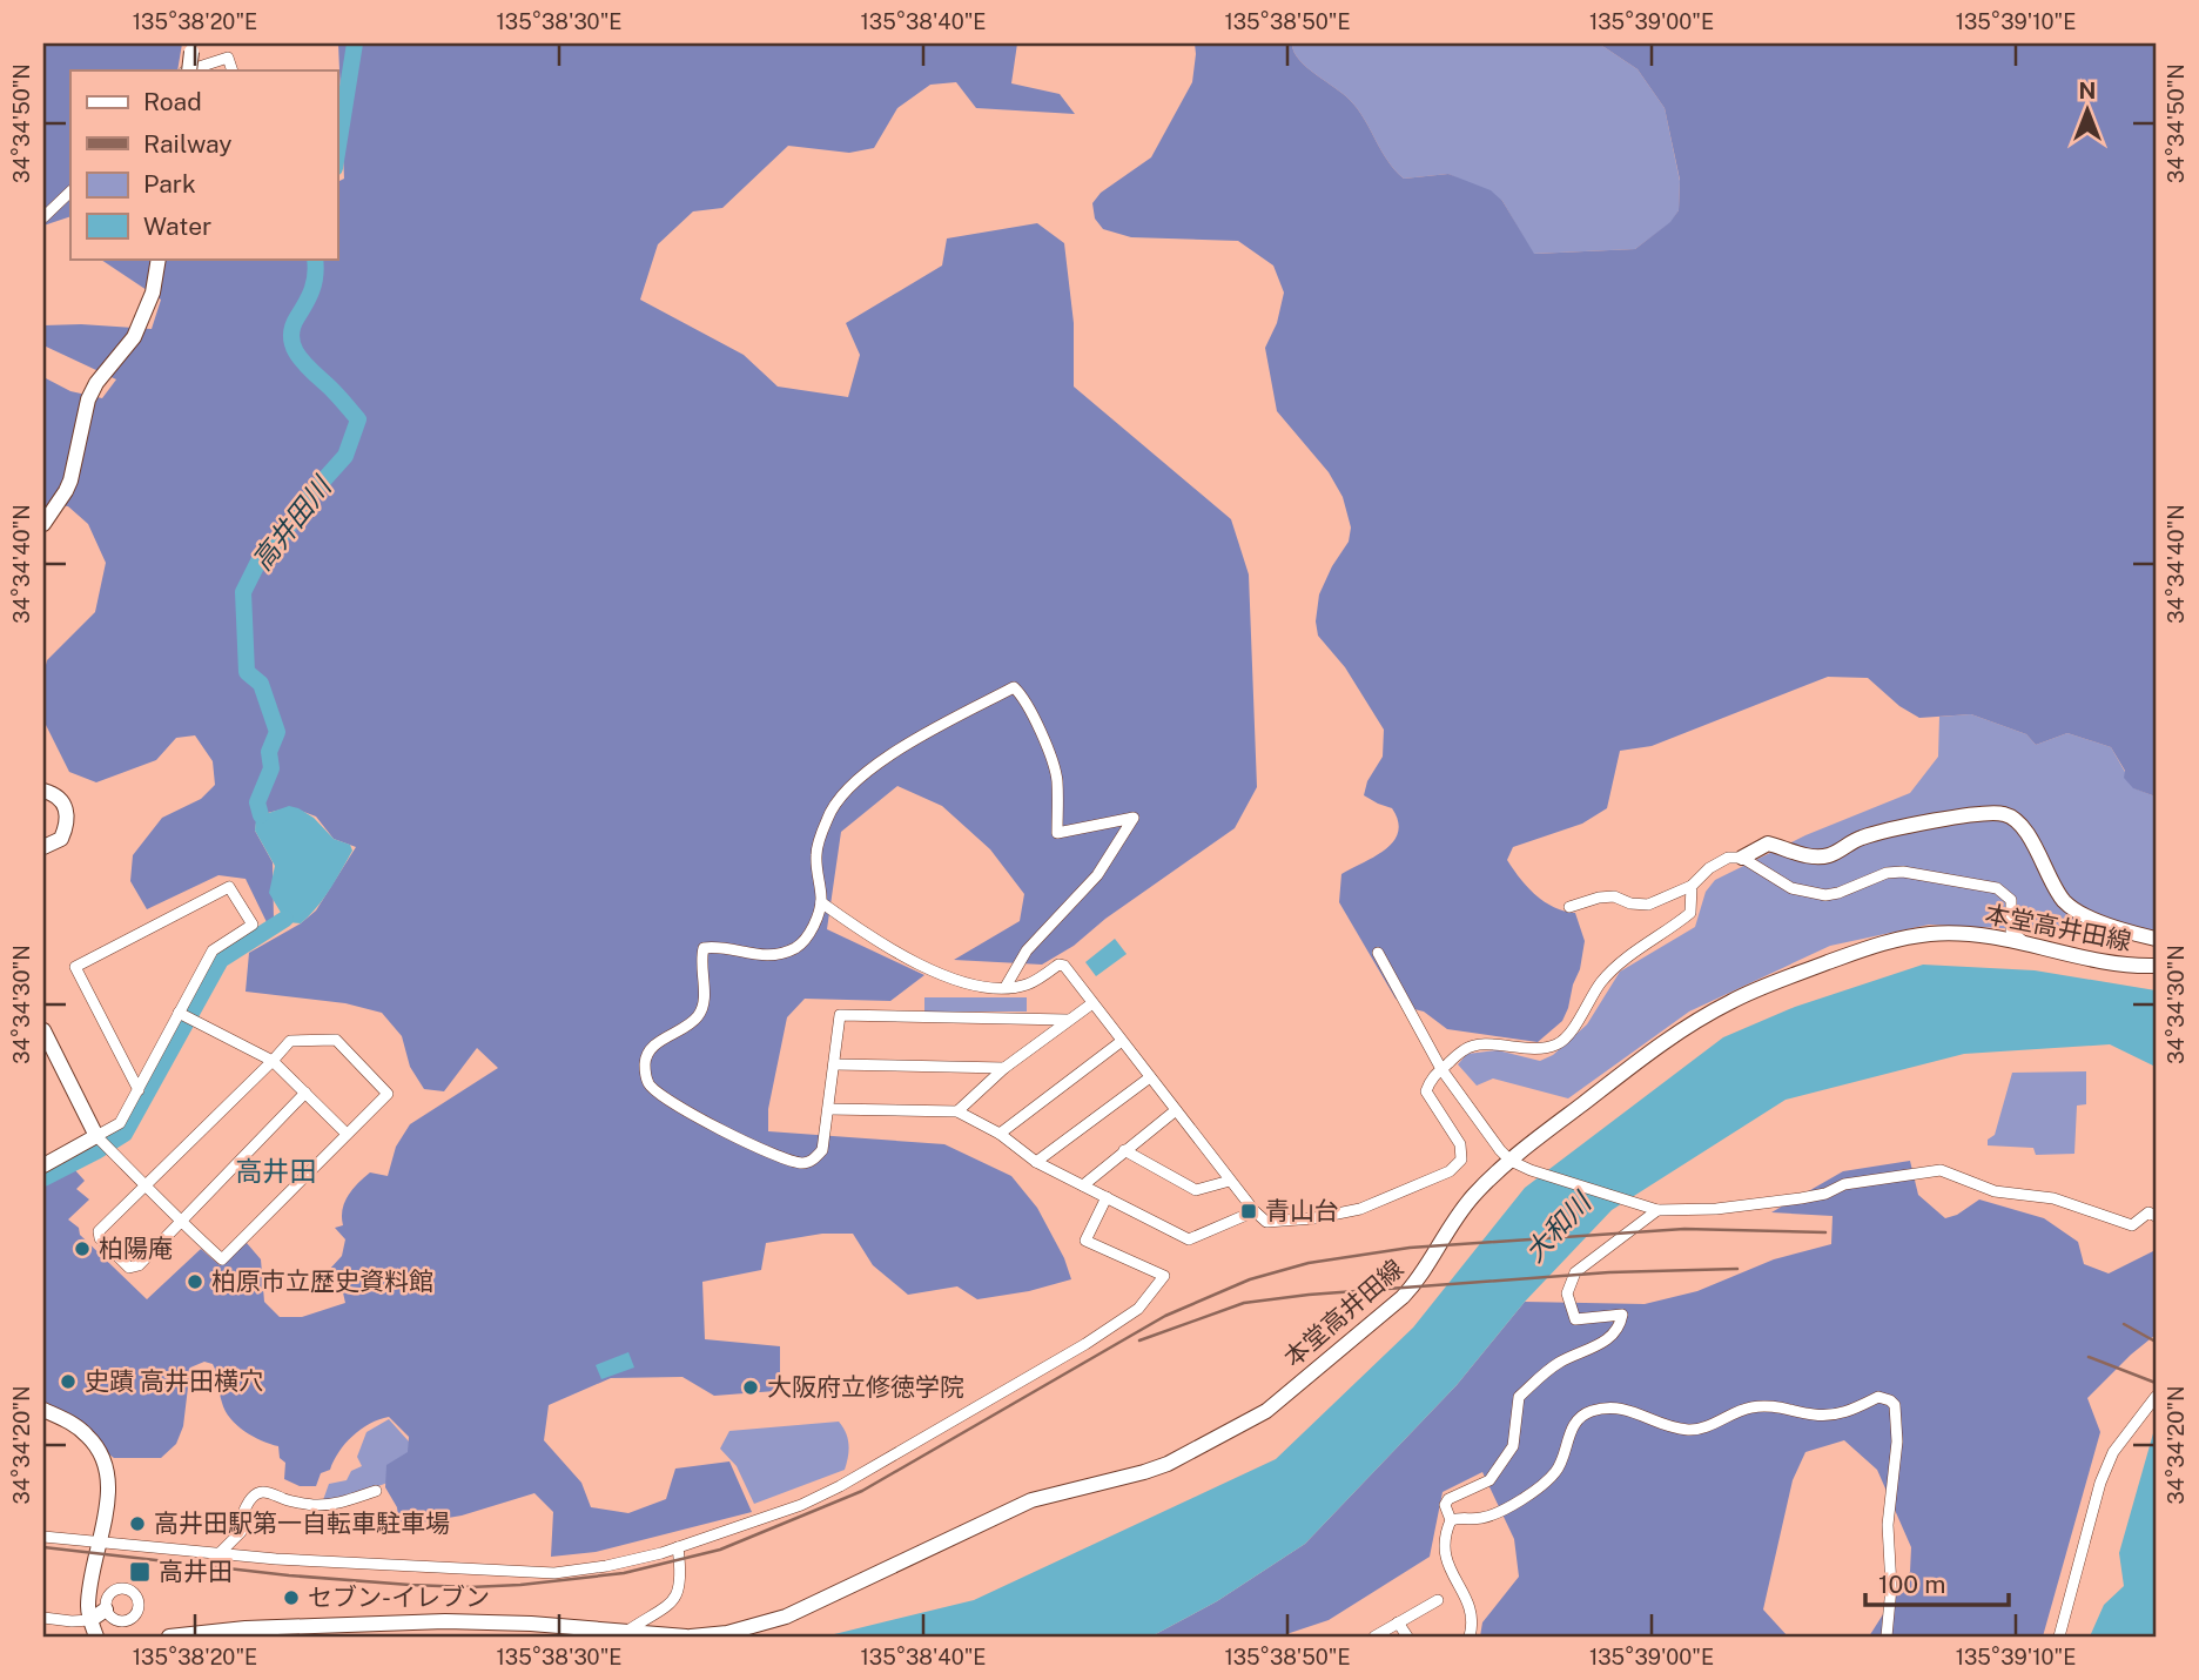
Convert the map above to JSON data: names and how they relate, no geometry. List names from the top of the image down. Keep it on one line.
{"streets":{"main road":["本堂高井田線"]},"districts":["高井田"],"water":["高井田川","大和川"],"places":{"transit":["青山台","高井田"],"other":["柏陽庵","柏原市立歴史資料館","史蹟 高井田横穴","大阪府立修徳学院","高井田駅第一自転車駐車場","セブン-イレブン"]},"legend":["Road","Railway","Park","Water"],"scale_bar":"100 m","north":"top","coordinates":["135°38'20\"E","135°38'30\"E","135°38'40\"E","135°38'50\"E","135°39'00\"E","135°39'10\"E","34°34'50\"N","34°34'40\"N","34°34'30\"N","34°34'20\"N"]}
